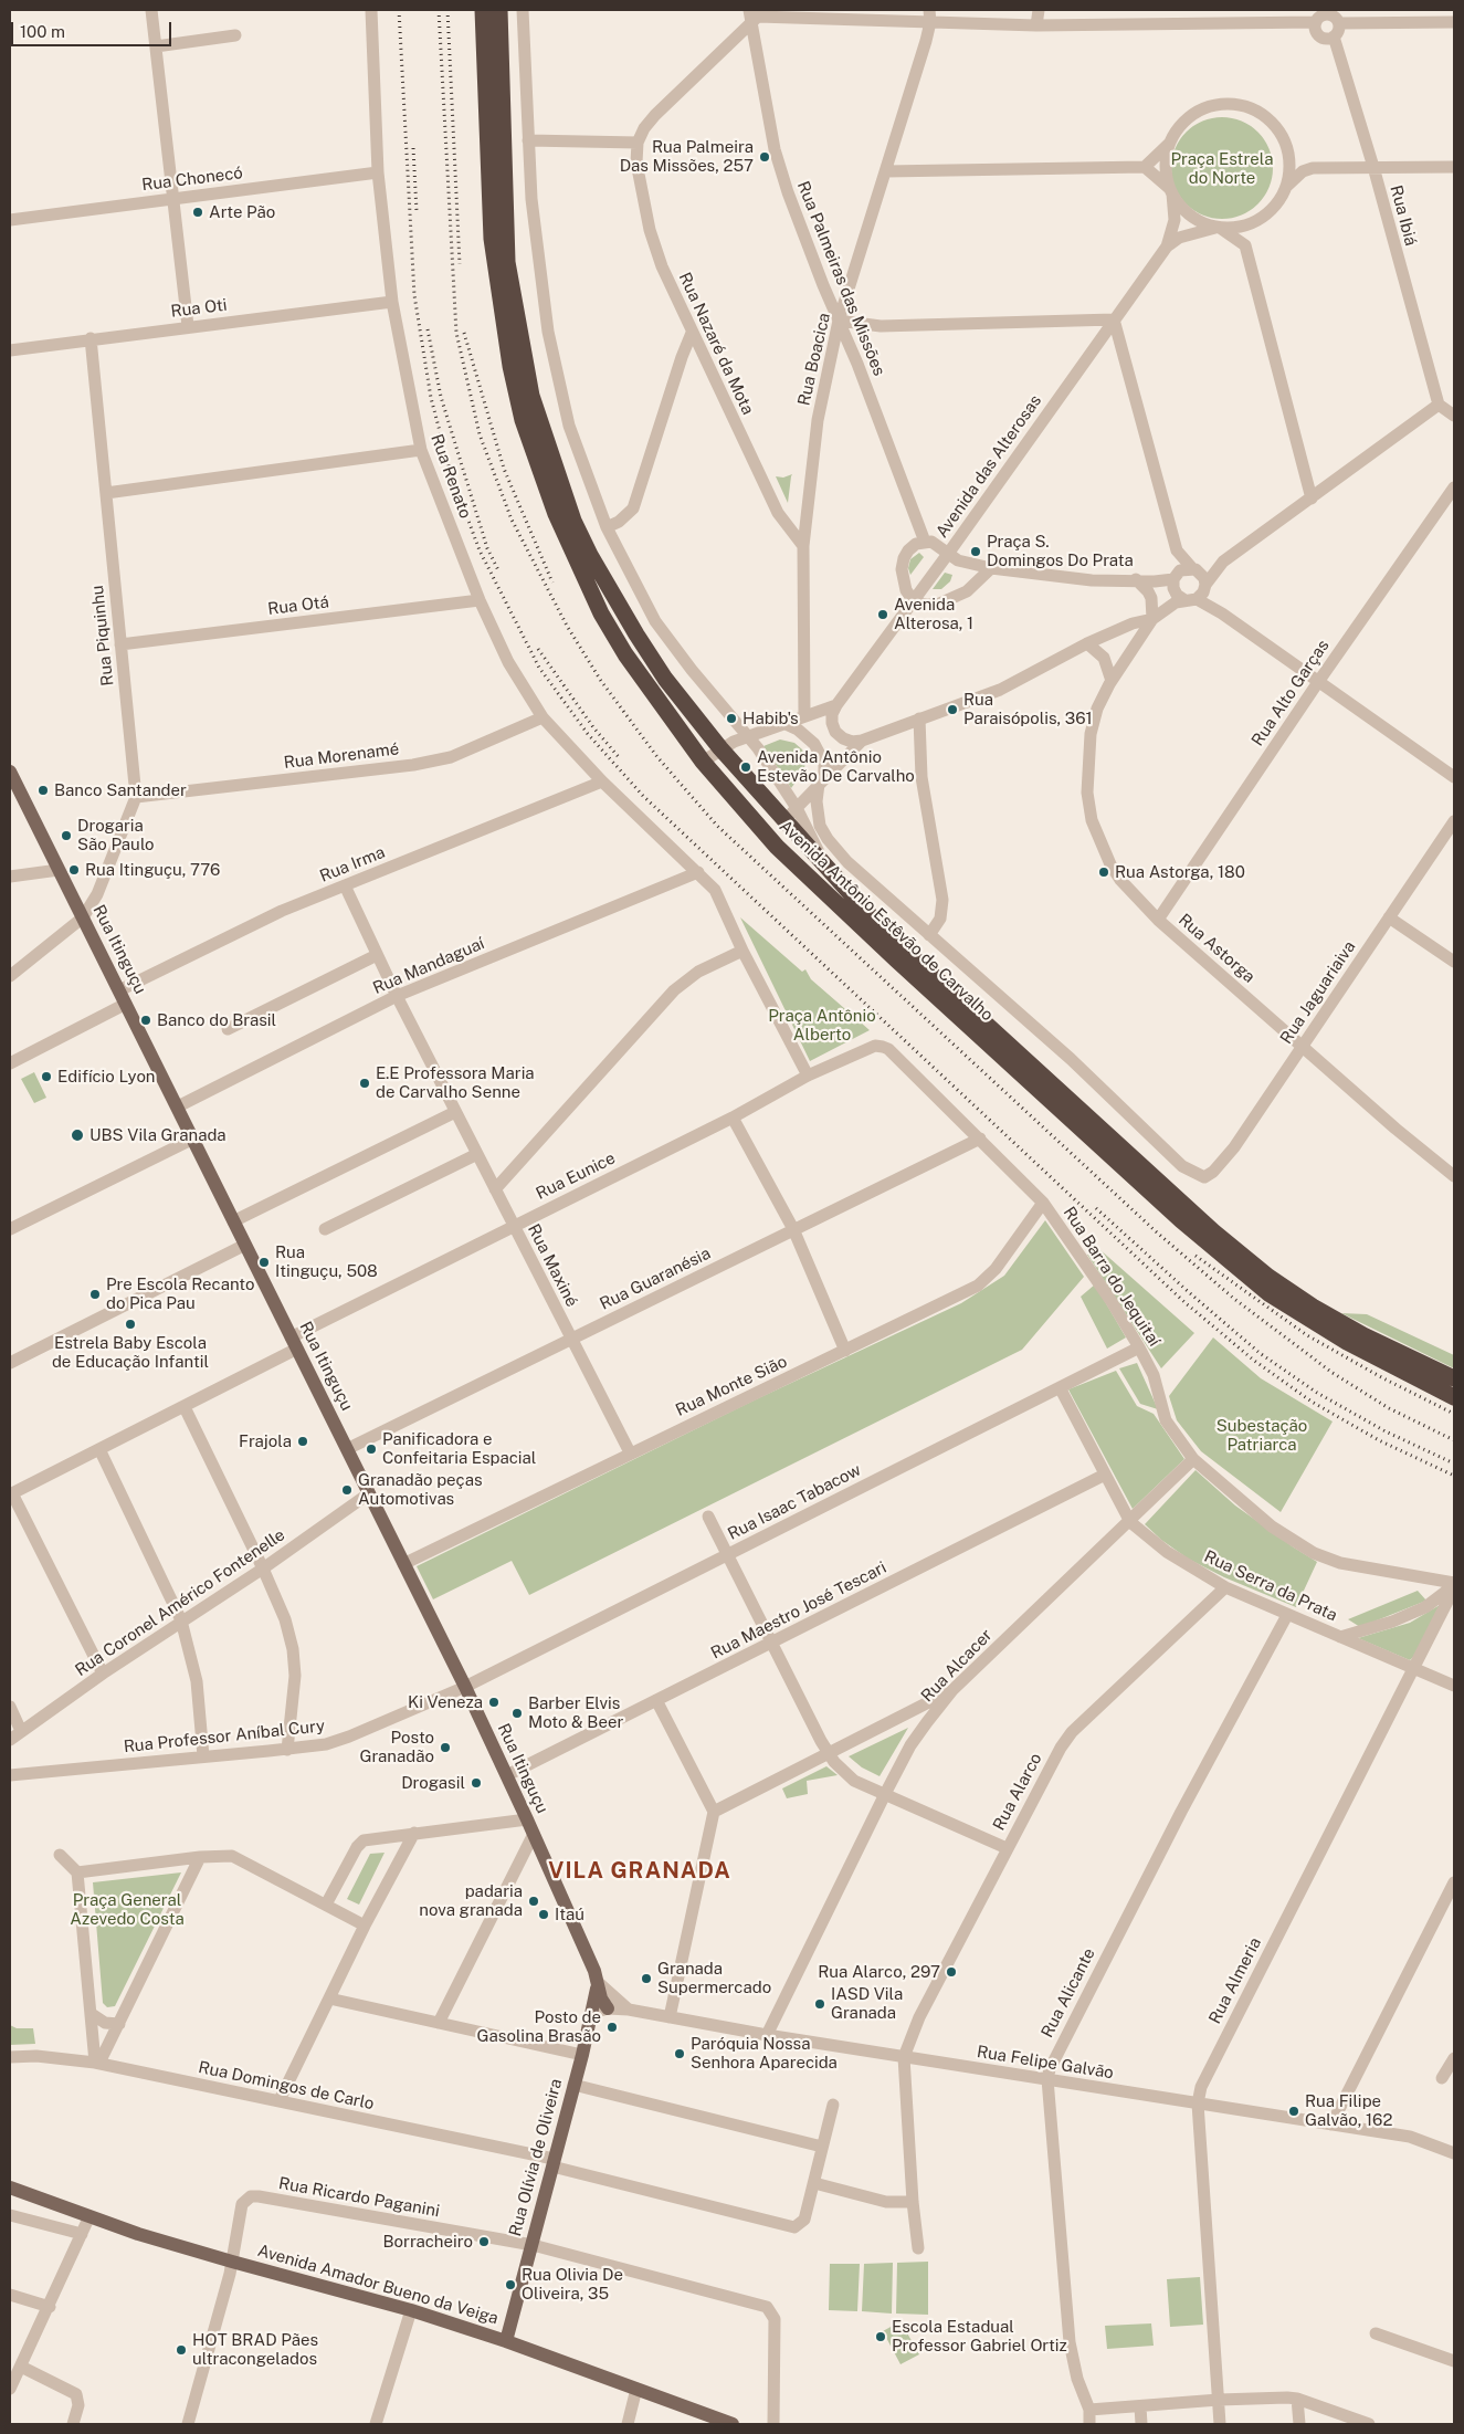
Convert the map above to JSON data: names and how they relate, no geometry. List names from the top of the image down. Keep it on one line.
{"streets":{"highway":["Avenida Antônio Estêvão de Carvalho"],"main road":["Rua Itinguçu","Rua Olívia de Oliveira","Avenida Amador Bueno da Veiga"],"street":["Rua Chonecó","Rua Ibiá","Rua Palmeiras das Missões","Rua Oti","Rua Nazaré da Mota","Rua Boacica","Avenida das Alterosas","Rua Renato","Rua Otá","Rua Piquinhu","Rua Alto Garças","Rua Morenamé","Rua Irma","Rua Astorga","Rua Mandaguaí","Rua Jaguariaiva","Rua Eunice","Rua Maxiné","Rua Barra do Jequitaí","Rua Guaranésia","Rua Monte Sião","Rua Isaac Tabacow","Rua Serra da Prata","Rua Coronel Américo Fontenelle","Rua Maestro José Tescari","Rua Alcacer","Rua Professor Aníbal Cury","Rua Alarco","Rua Almeria","Rua Alicante","Rua Felipe Galvão","Rua Domingos de Carlo","Rua Ricardo Paganini"]},"crossings":[["Rua Chonecó","Rua Renato"],["Rua Palmeiras das Missões","Rua Boacica"],["Rua Oti","Rua Renato"],["Rua Oti","Rua Piquinhu"],["Rua Nazaré da Mota","Rua Boacica"],["Rua Renato","Rua Otá"],["Rua Renato","Rua Morenamé"],["Rua Renato","Rua Irma"],["Rua Renato","Rua Mandaguaí"],["Rua Otá","Rua Piquinhu"],["Rua Piquinhu","Rua Morenamé"],["Rua Piquinhu","Rua Itinguçu"],["Rua Alto Garças","Rua Astorga"],["Rua Irma","Rua Itinguçu"],["Rua Irma","Rua Maxiné"],["Avenida Antônio Estêvão de Carvalho","Rua Jaguariaiva"],["Rua Astorga","Rua Jaguariaiva"],["Rua Itinguçu","Rua Mandaguaí"],["Rua Itinguçu","Rua Eunice"],["Rua Itinguçu","Rua Guaranésia"],["Rua Itinguçu","Rua Monte Sião"],["Rua Itinguçu","Rua Isaac Tabacow"],["Rua Itinguçu","Rua Coronel Américo Fontenelle"],["Rua Itinguçu","Rua Maestro José Tescari"],["Rua Itinguçu","Rua Professor Aníbal Cury"],["Rua Itinguçu","Rua Felipe Galvão"],["Rua Itinguçu","Rua Olívia de Oliveira"],["Rua Mandaguaí","Rua Maxiné"],["Rua Eunice","Rua Maxiné"],["Rua Eunice","Rua Barra do Jequitaí"],["Rua Maxiné","Rua Guaranésia"],["Rua Maxiné","Rua Monte Sião"],["Rua Barra do Jequitaí","Rua Guaranésia"],["Rua Barra do Jequitaí","Rua Monte Sião"],["Rua Barra do Jequitaí","Rua Isaac Tabacow"],["Rua Barra do Jequitaí","Rua Alcacer"],["Rua Barra do Jequitaí","Rua Almeria"],["Rua Isaac Tabacow","Rua Serra da Prata"],["Rua Isaac Tabacow","Rua Professor Aníbal Cury"],["Rua Serra da Prata","Rua Maestro José Tescari"],["Rua Serra da Prata","Rua Alcacer"],["Rua Serra da Prata","Rua Alarco"],["Rua Serra da Prata","Rua Almeria"],["Rua Serra da Prata","Rua Alicante"],["Rua Alcacer","Rua Felipe Galvão"],["Rua Alarco","Rua Felipe Galvão"],["Rua Almeria","Rua Felipe Galvão"],["Rua Alicante","Rua Felipe Galvão"],["Rua Felipe Galvão","Rua Olívia de Oliveira"],["Rua Domingos de Carlo","Rua Olívia de Oliveira"],["Rua Olívia de Oliveira","Rua Ricardo Paganini"],["Rua Olívia de Oliveira","Avenida Amador Bueno da Veiga"],["Rua Ricardo Paganini","Avenida Amador Bueno da Veiga"]],"districts":["VILA GRANADA"],"parks":["Praça Estrela do Norte","Praça Antônio Alberto","Subestação Patriarca","Praça General Azevedo Costa"],"places":["Rua Palmeira Das Missões, 257","Arte Pão","Praça S. Domingos Do Prata","Avenida Alterosa, 1","Rua Paraisópolis, 361","Habib's","Avenida Antônio Estevão De Carvalho","Banco Santander","Drogaria São Paulo","Rua Itinguçu, 776","Rua Astorga, 180","Banco do Brasil","Edifício Lyon","E.E Professora Maria de Carvalho Senne","UBS Vila Granada","Rua Itinguçu, 508","Pre Escola Recanto do Pica Pau","Estrela Baby Escola de Educação Infantil","Frajola","Panificadora e Confeitaria Espacial","Granadão peças Automotivas","Ki Veneza","Barber Elvis Moto & Beer","Posto Granadão","Drogasil","padaria nova granada","Itaú","Rua Alarco, 297","Granada Supermercado","IASD Vila Granada","Posto de Gasolina Brasão","Paróquia Nossa Senhora Aparecida","Rua Filipe Galvão, 162","Borracheiro","Rua Olivia De Oliveira, 35","Escola Estadual Professor Gabriel Ortiz","HOT BRAD Pães ultracongelados"],"scale_bar":"100 m"}
